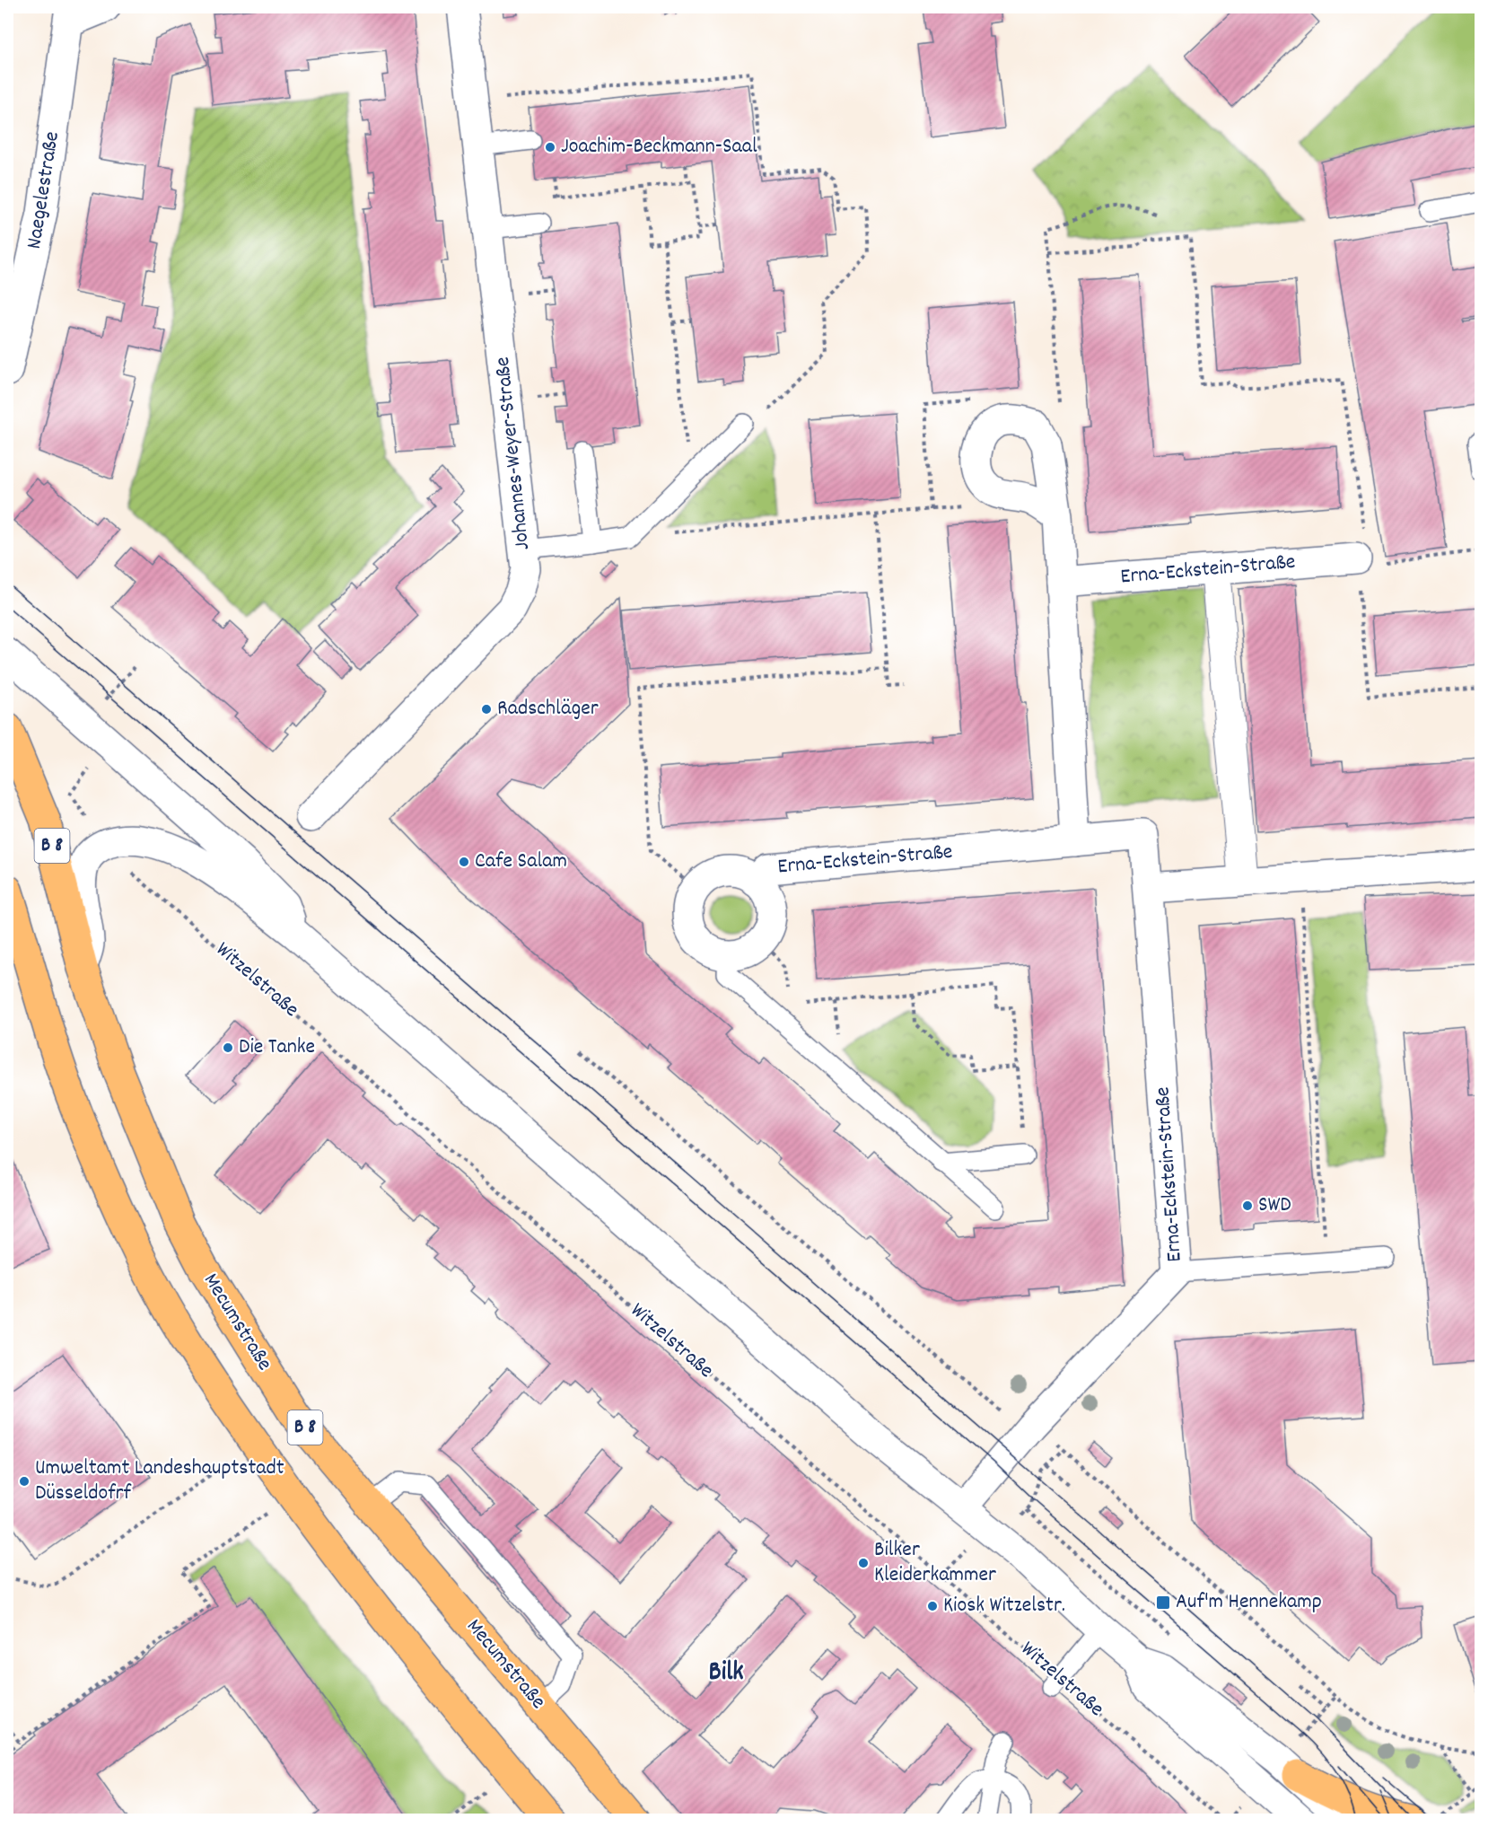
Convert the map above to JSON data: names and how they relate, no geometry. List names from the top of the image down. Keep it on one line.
{"streets":{"main road":["B 8","Mecumstraße"],"street":["Naegelestraße","Johannes-Weyer-Straße","Erna-Eckstein-Straße"],"path":["Witzelstraße"]},"districts":["Bilk"],"places":{"other":["Joachim-Beckmann-Saal","Radschläger","Cafe Salam","Die Tanke","SWD","Umweltamt Landeshauptstadt Düsseldofrf","Bilker Kleiderkammer","Kiosk Witzelstr."],"transit":["Auf'm Hennekamp"]}}
